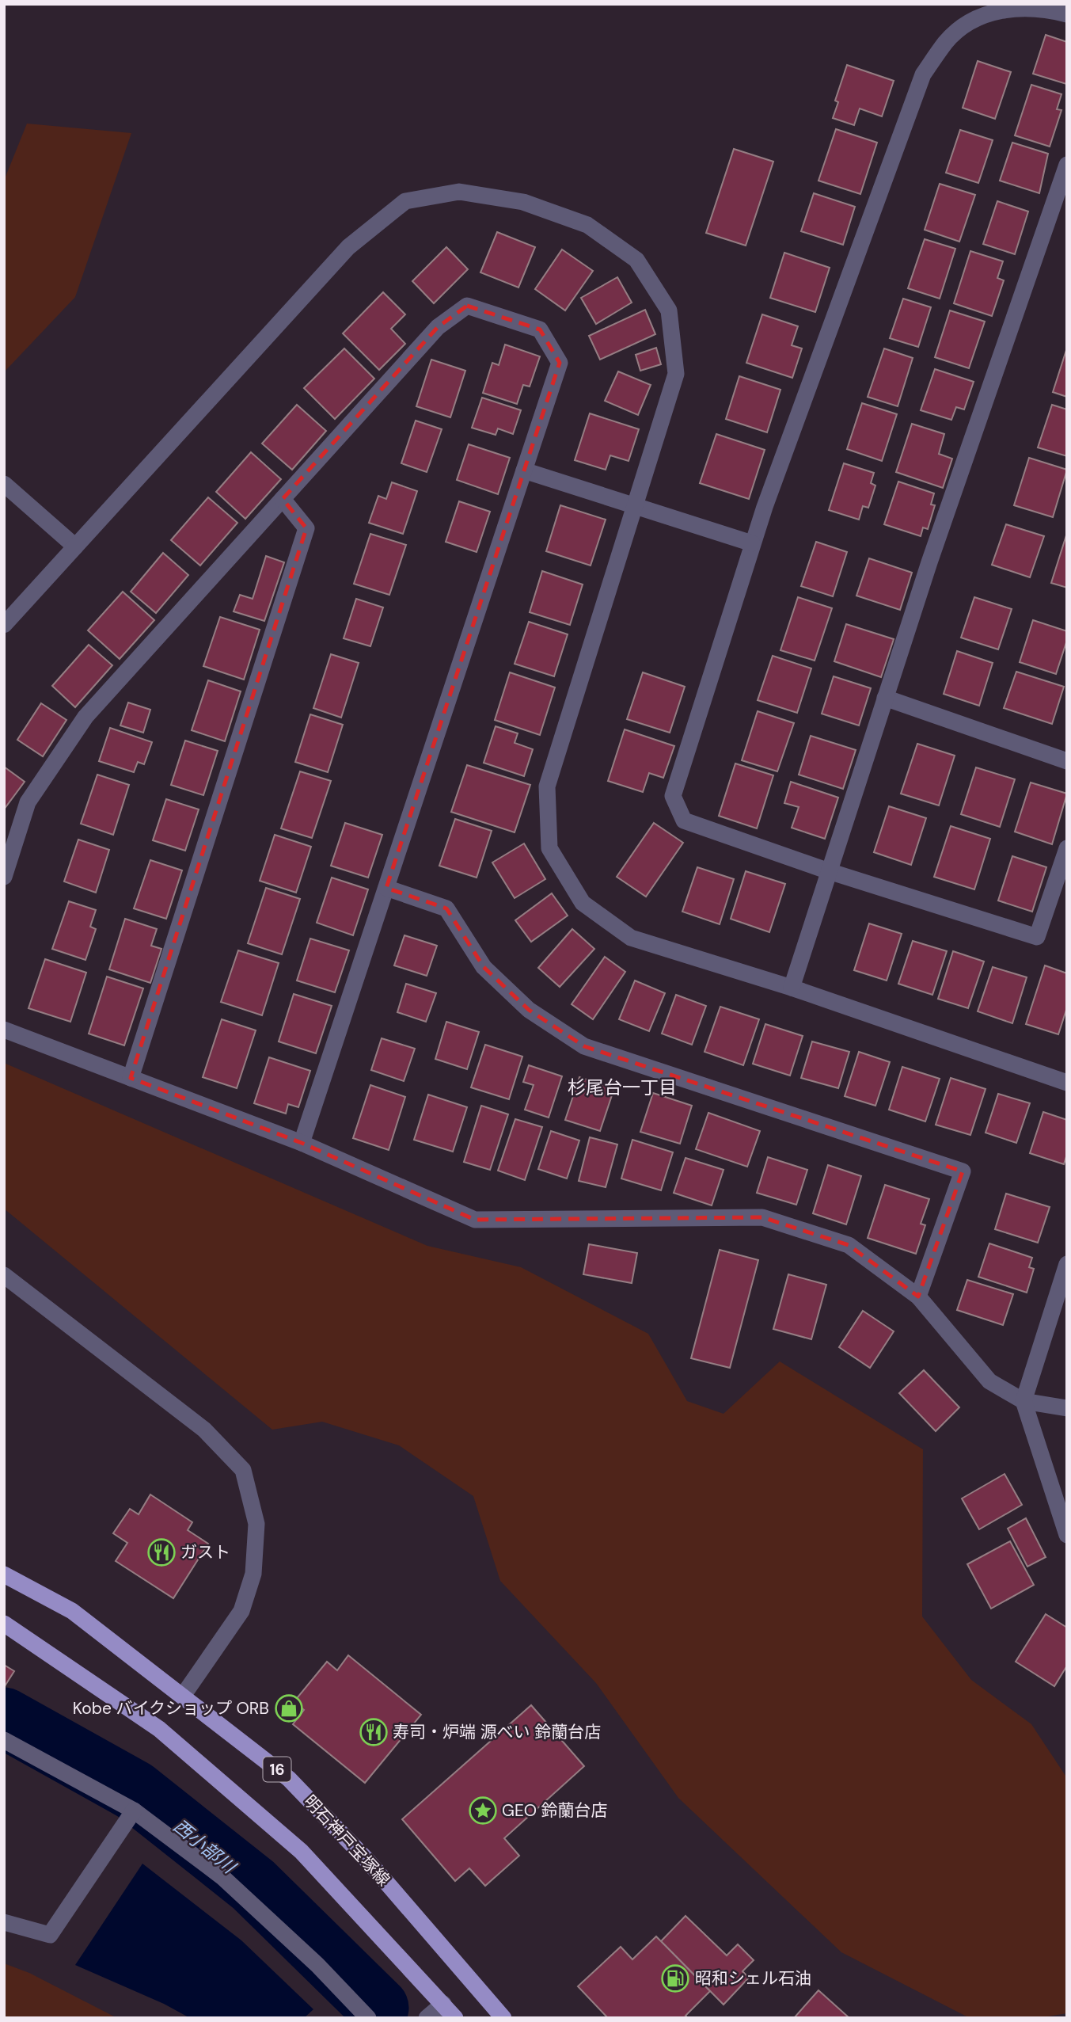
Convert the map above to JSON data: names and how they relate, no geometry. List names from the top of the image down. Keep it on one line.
{"streets":{"main road":["16","明石神戸宝塚線"]},"districts":["杉尾台一丁目"],"water":["西小部川"],"places":{"restaurant":["ガスト","寿司・炉端 源べい 鈴蘭台店"],"shop":["Kobe バイクショップ ORB"],"place":["GEO 鈴蘭台店"],"fuel station":["昭和シェル石油"]}}
